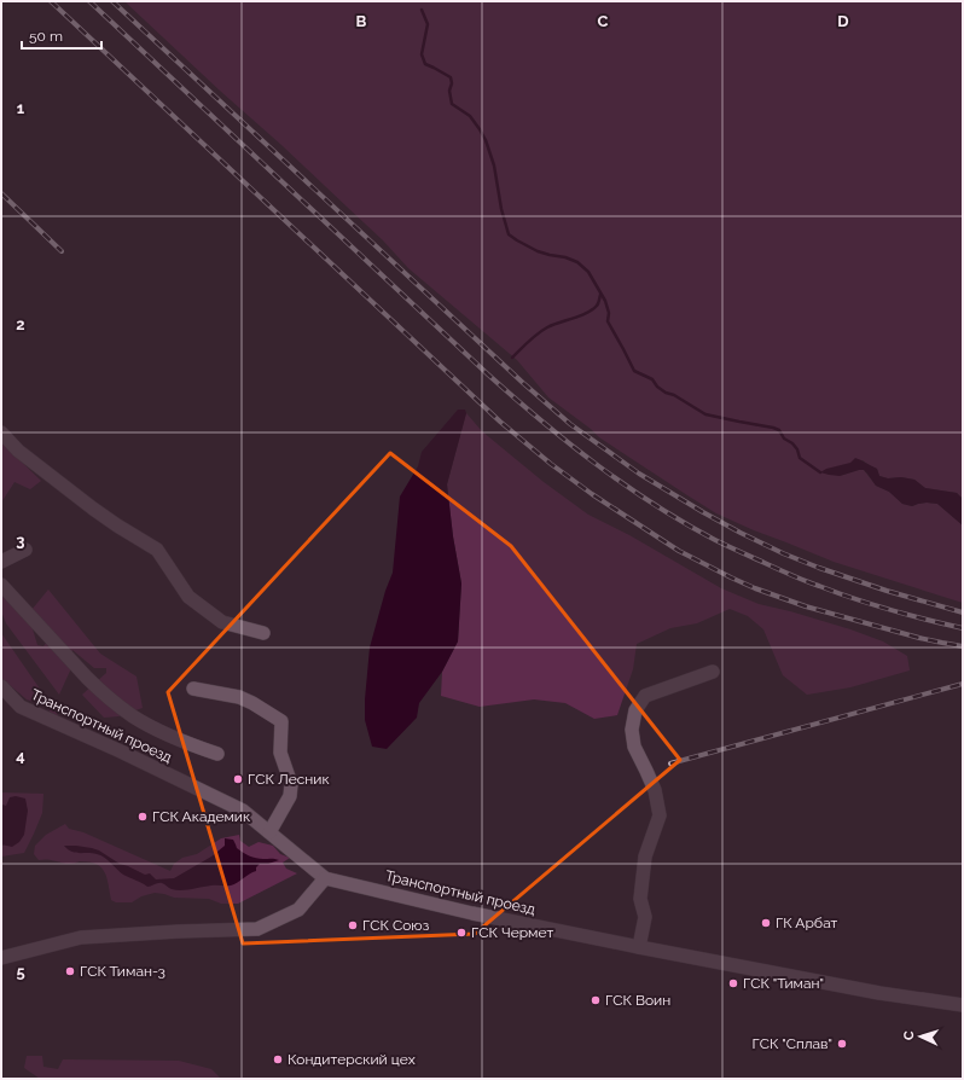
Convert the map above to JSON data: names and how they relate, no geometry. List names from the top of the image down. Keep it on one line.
{"streets":{"street":["Транспортный проезд"]},"places":["ГСК Лесник","ГСК Академик","ГК Арбат","ГСК Союз","ГСК Чермет","ГСК Тиман-3","ГСК \"Тиман\"","ГСК Воин","ГСК \"Сплав\"","Кондитерский цех"],"scale_bar":"50 m","north":"left","grid":{"columns":["B","C","D"],"rows":["1","2","3","4","5"]}}
